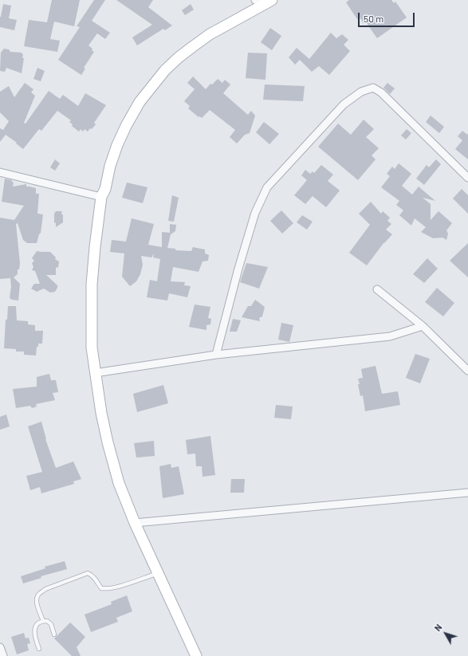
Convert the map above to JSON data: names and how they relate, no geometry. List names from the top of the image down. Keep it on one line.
{"scale_bar":"50 m","north":"top left"}
